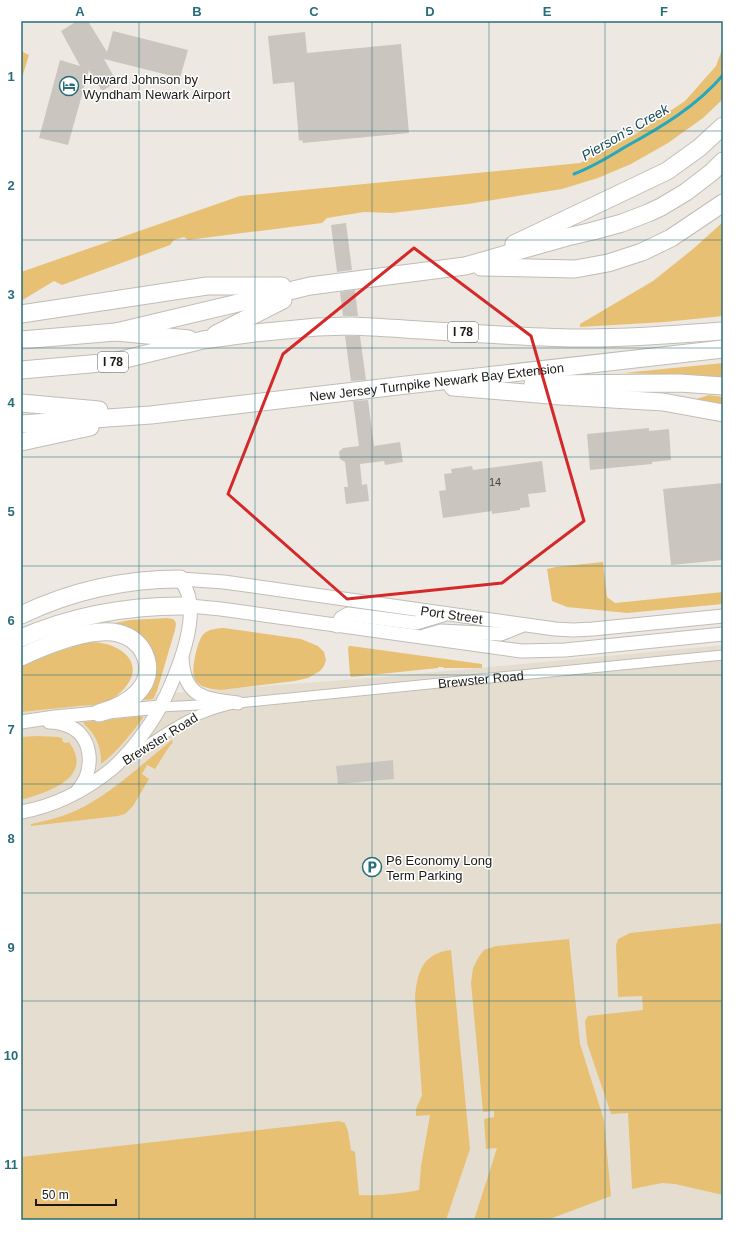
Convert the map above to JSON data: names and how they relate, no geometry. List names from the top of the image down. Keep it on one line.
{"streets":{"highway":["I 78","New Jersey Turnpike Newark Bay Extension"],"main road":["Port Street","Brewster Road"]},"crossings":[["Port Street","Brewster Road"]],"water":["Pierson's Creek"],"places":{"hotel":["Howard Johnson by Wyndham Newark Airport"],"parking":["P6 Economy Long Term Parking"]},"house_numbers":["14"],"scale_bar":"50 m","grid":{"columns":["A","B","C","D","E","F"],"rows":["1","2","3","4","5","6","7","8","9","10","11"]}}
